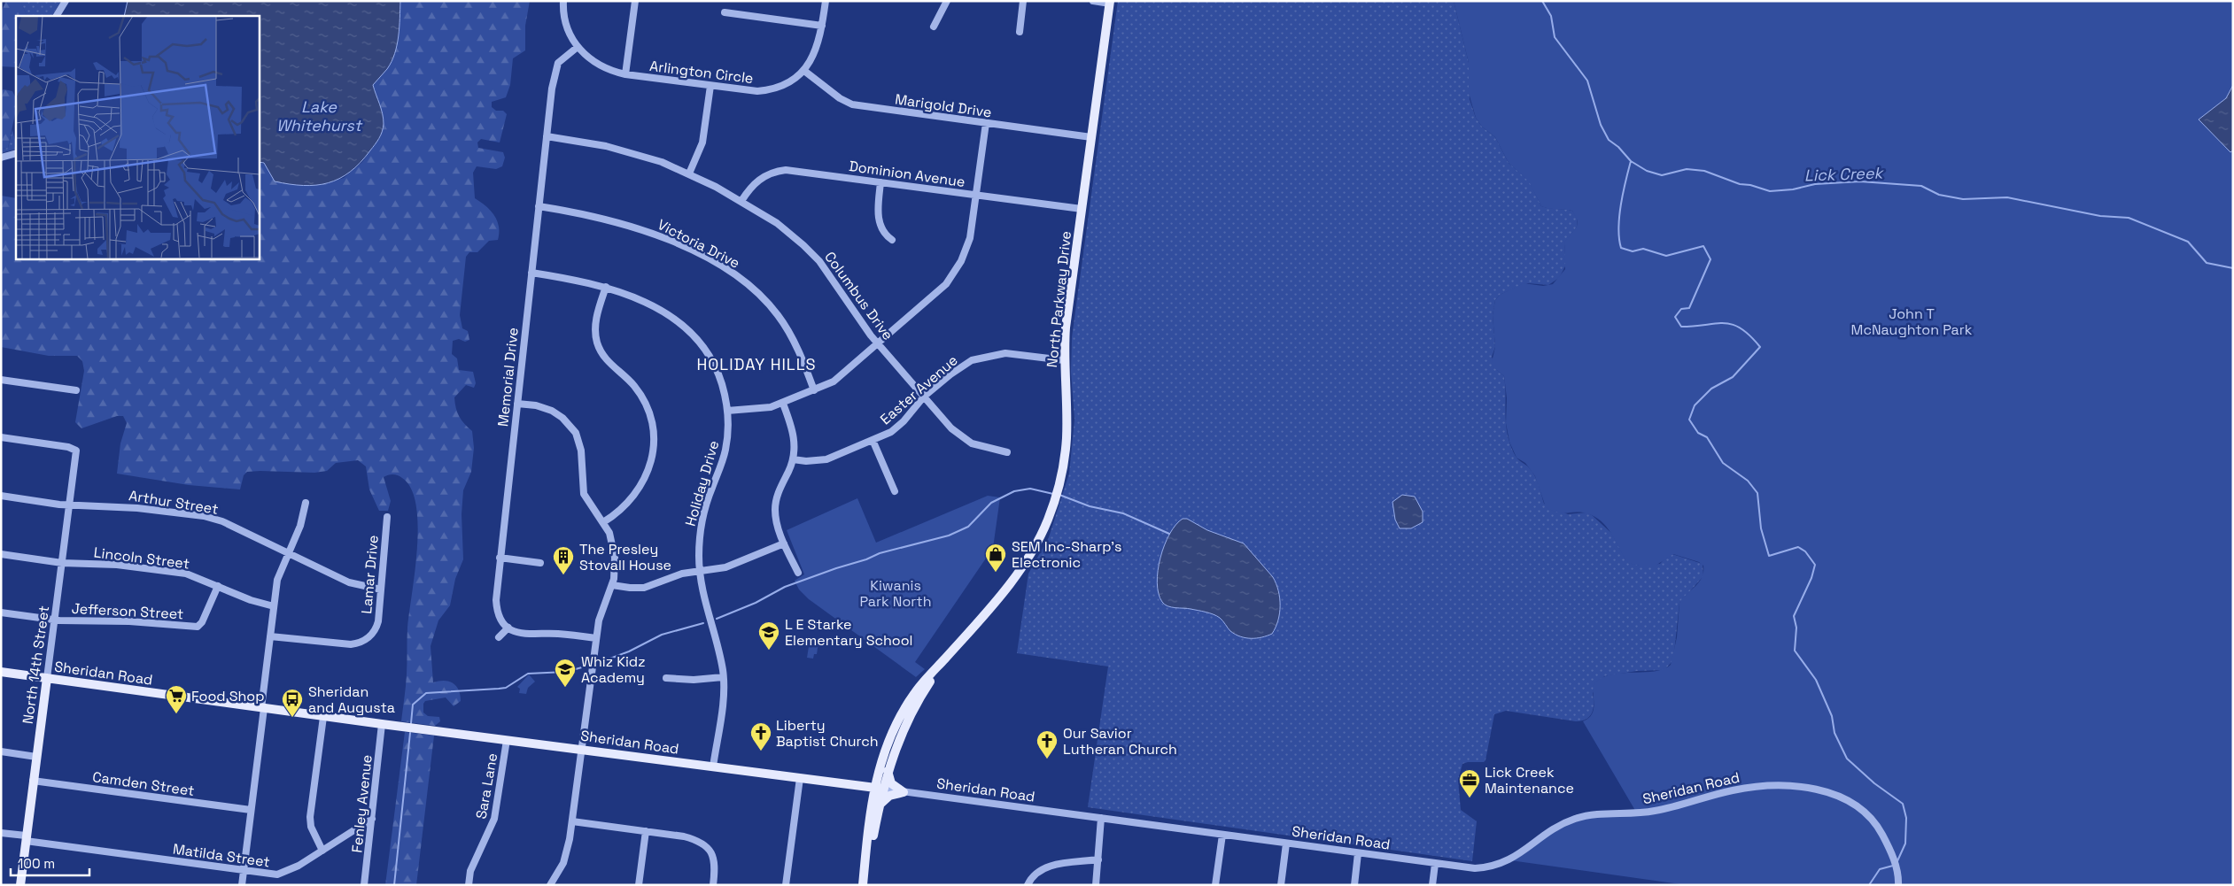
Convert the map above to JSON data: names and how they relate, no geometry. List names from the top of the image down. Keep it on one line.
{"streets":{"main road":["North Parkway Drive","North 14th Street","Sheridan Road"],"street":["Arlington Circle","Marigold Drive","Dominion Avenue","Victoria Drive","Columbus Drive","Memorial Drive","Easter Avenue","Holiday Drive","Arthur Street","Lincoln Street","Lamar Drive","Jefferson Street","Camden Street","Sara Lane","Fenley Avenue","Matilda Street"]},"crossings":[["Arlington Circle","Marigold Drive"],["Arlington Circle","Memorial Drive"],["Marigold Drive","North Parkway Drive"],["Dominion Avenue","Columbus Drive"],["Dominion Avenue","North Parkway Drive"],["Victoria Drive","Memorial Drive"],["Columbus Drive","Memorial Drive"],["Columbus Drive","Easter Avenue"],["North Parkway Drive","Easter Avenue"],["North Parkway Drive","Sheridan Road"],["Memorial Drive","Holiday Drive"],["Holiday Drive","Sheridan Road"],["Arthur Street","Lamar Drive"],["Arthur Street","North 14th Street"],["Lincoln Street","Jefferson Street"],["Lincoln Street","North 14th Street"],["Jefferson Street","North 14th Street"],["North 14th Street","Sheridan Road"],["North 14th Street","Camden Street"],["North 14th Street","Matilda Street"],["Sheridan Road","Sara Lane"],["Sheridan Road","Fenley Avenue"],["Fenley Avenue","Matilda Street"]],"districts":["HOLIDAY HILLS"],"water":["Lake Whitehurst","Lick Creek"],"parks":["John T McNaughton Park","Kiwanis Park North"],"places":{"shop":["SEM Inc-Sharp's Electronic"],"building":["The Presley Stovall House"],"school or university":["L E Starke Elementary School","Whiz Kidz Academy"],"supermarket":["Food Shop"],"bus stop":["Sheridan and Augusta"],"church":["Liberty Baptist Church","Our Savior Lutheran Church"],"office":["Lick Creek Maintenance"]},"scale_bar":"100 m"}
